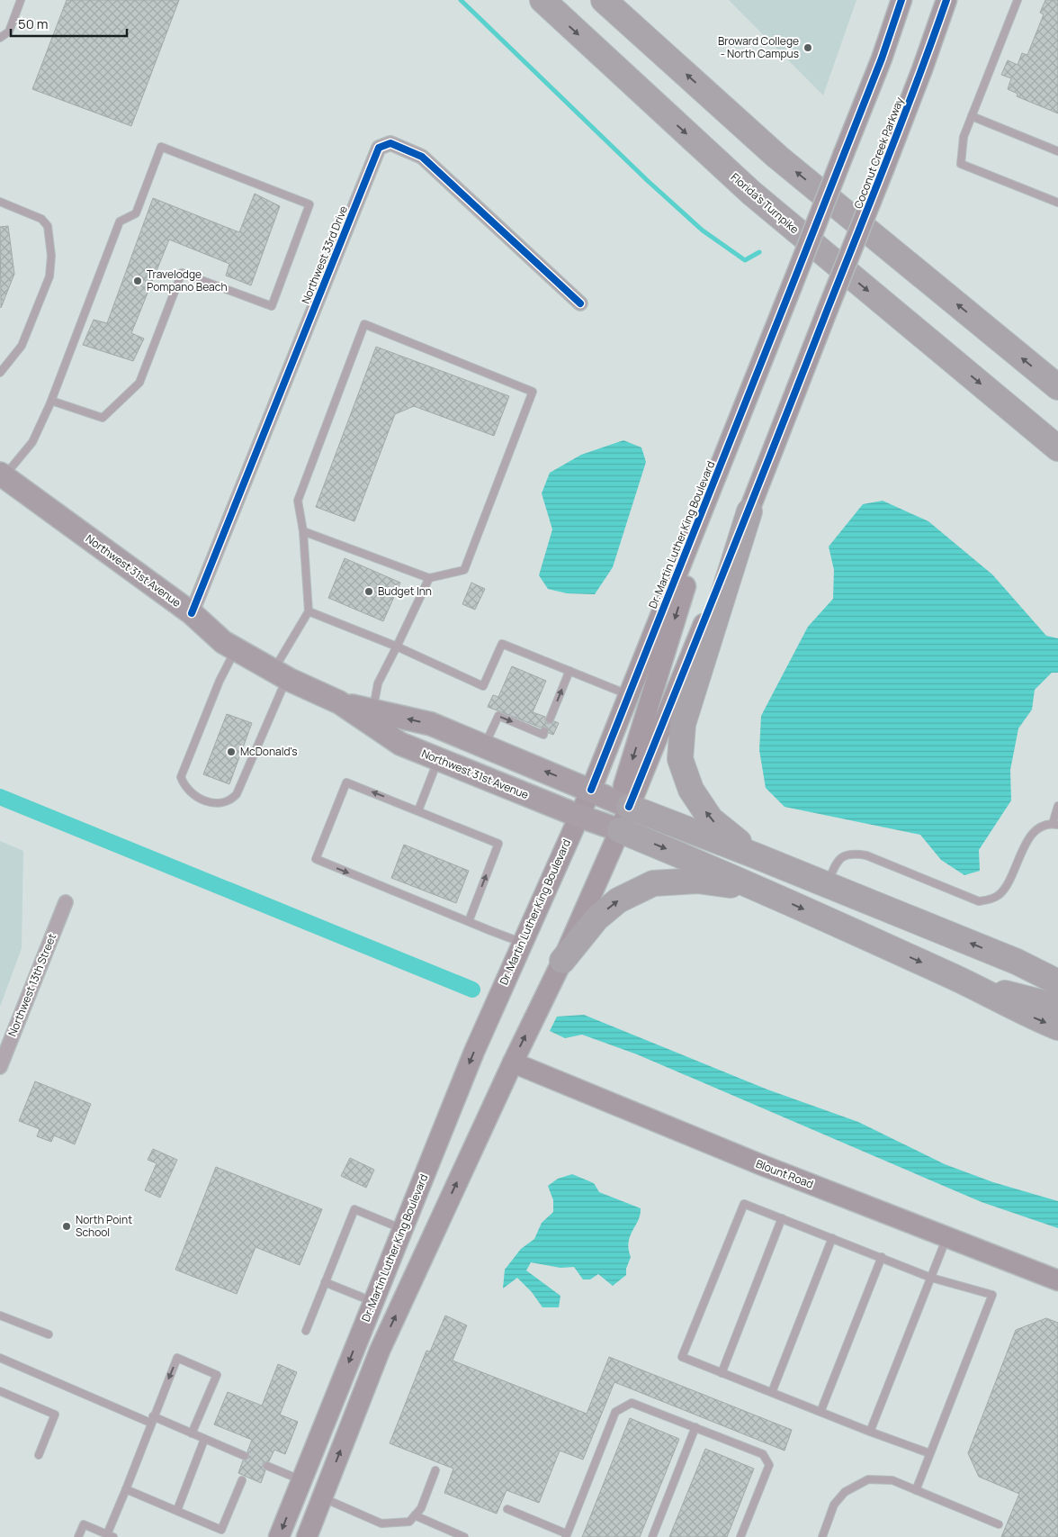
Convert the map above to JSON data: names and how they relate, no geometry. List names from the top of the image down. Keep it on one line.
{"streets":{"highway":["Florida's Turnpike"],"main road":["Coconut Creek Parkway","Dr. Martin Luther King Boulevard","Northwest 31st Avenue","Blount Road"],"street":["Northwest 33rd Drive","Northwest 13th Street"]},"crossings":[["Northwest 33rd Drive","Northwest 31st Avenue"],["Dr. Martin Luther King Boulevard","Northwest 31st Avenue"]],"places":["Broward College - North Campus","Travelodge Pompano Beach","Budget Inn","McDonald's","North Point School"],"scale_bar":"50 m"}
